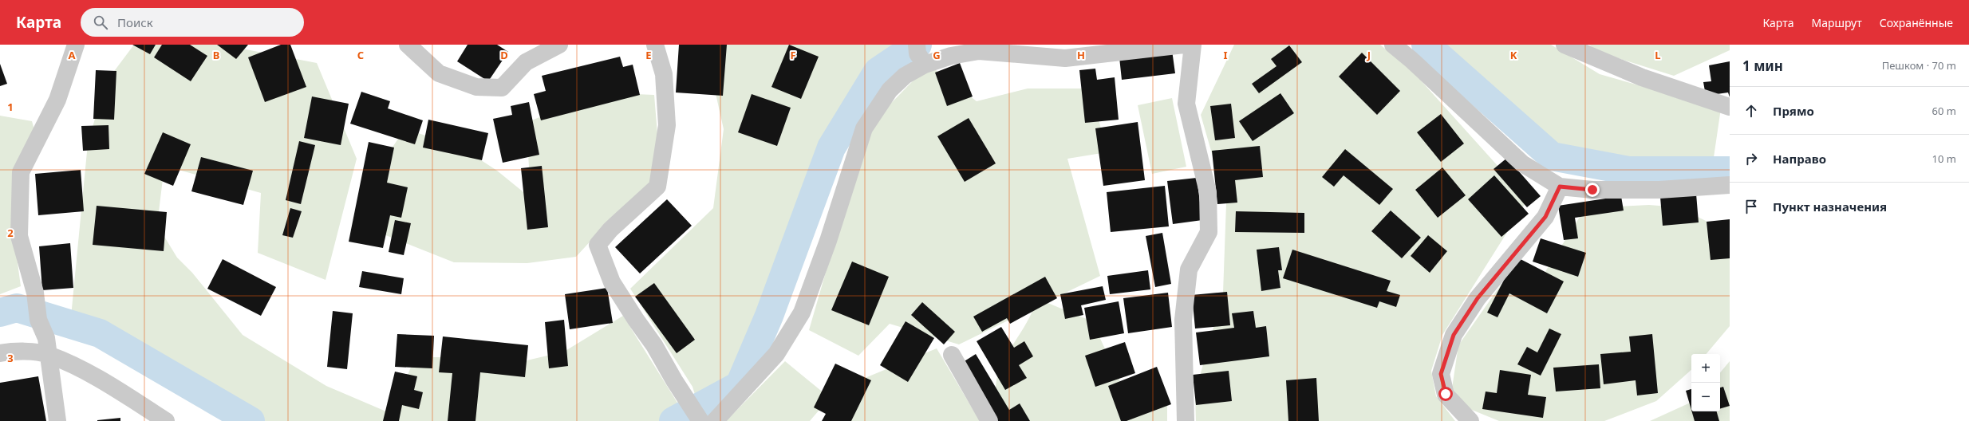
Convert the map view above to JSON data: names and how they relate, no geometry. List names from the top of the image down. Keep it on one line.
{"page":{"header":"Карта","search":"Поиск","nav":["Карта","Маршрут","Сохранённые"],"heading":["1 мин","Пешком · 70 m"],"list":[["Прямо","60 m"],["Направо","10 m"],"Пункт назначения"],"map_buttons":["+","−"]},"grid":{"columns":["A","B","C","D","E","F","G","H","I","J","K","L"],"rows":["1","2","3"]}}
